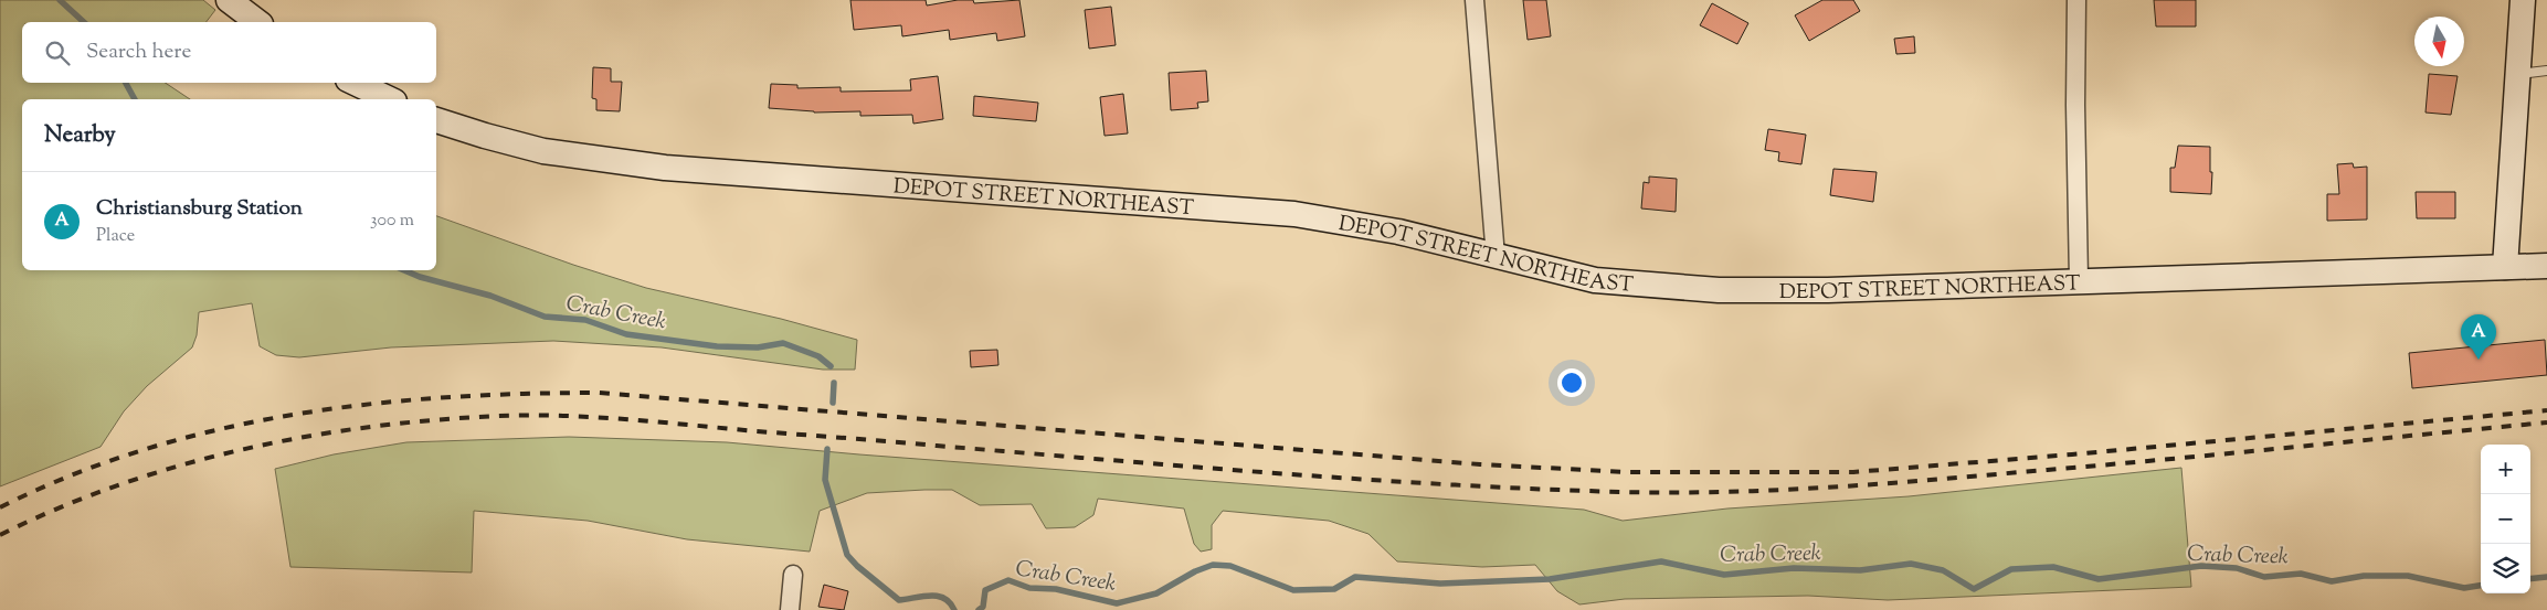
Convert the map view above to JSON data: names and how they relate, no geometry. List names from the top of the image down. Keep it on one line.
{"streets":{"main road":["DEPOT STREET NORTHEAST"]},"water":["Crab Creek"],"north":"bottom","page":{"search":"Search here","heading":"Nearby","list":[{"mark":"A","name":"Christiansburg Station","note":"Place","value":"300 m"}],"pins":"A","map_buttons":["+","−"]}}
